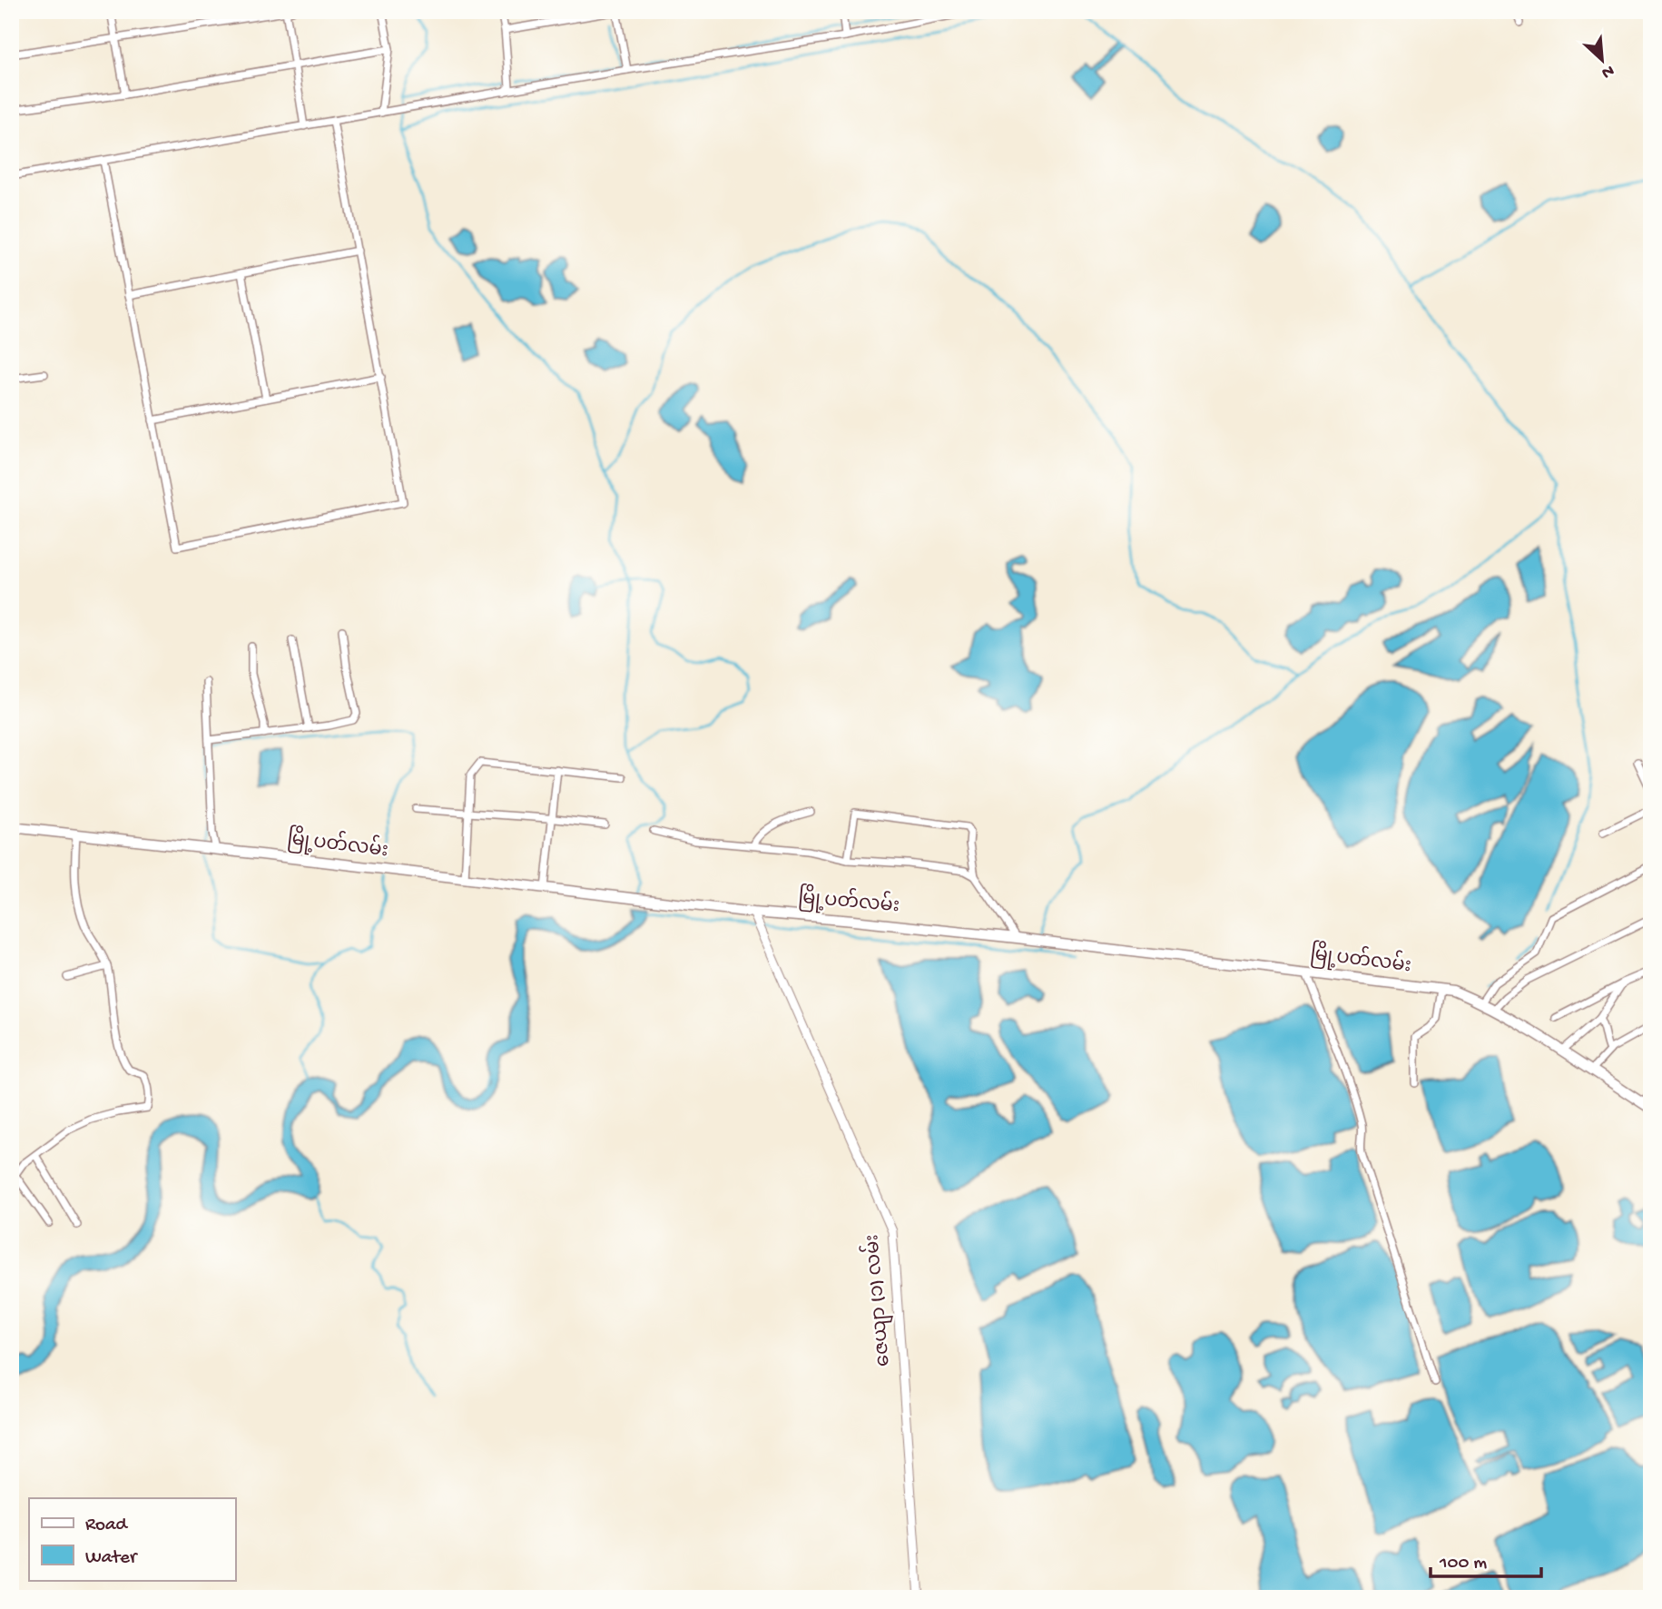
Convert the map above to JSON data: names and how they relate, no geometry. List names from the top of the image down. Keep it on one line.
{"streets":{"main road":["မြို့ပတ်လမ်း"],"street":["ဇေယျာ (၁) လမ်း"]},"crossings":[["မြို့ပတ်လမ်း","ဇေယျာ (၁) လမ်း"]],"legend":["Road","Water"],"scale_bar":"100 m","north":"bottom right"}
